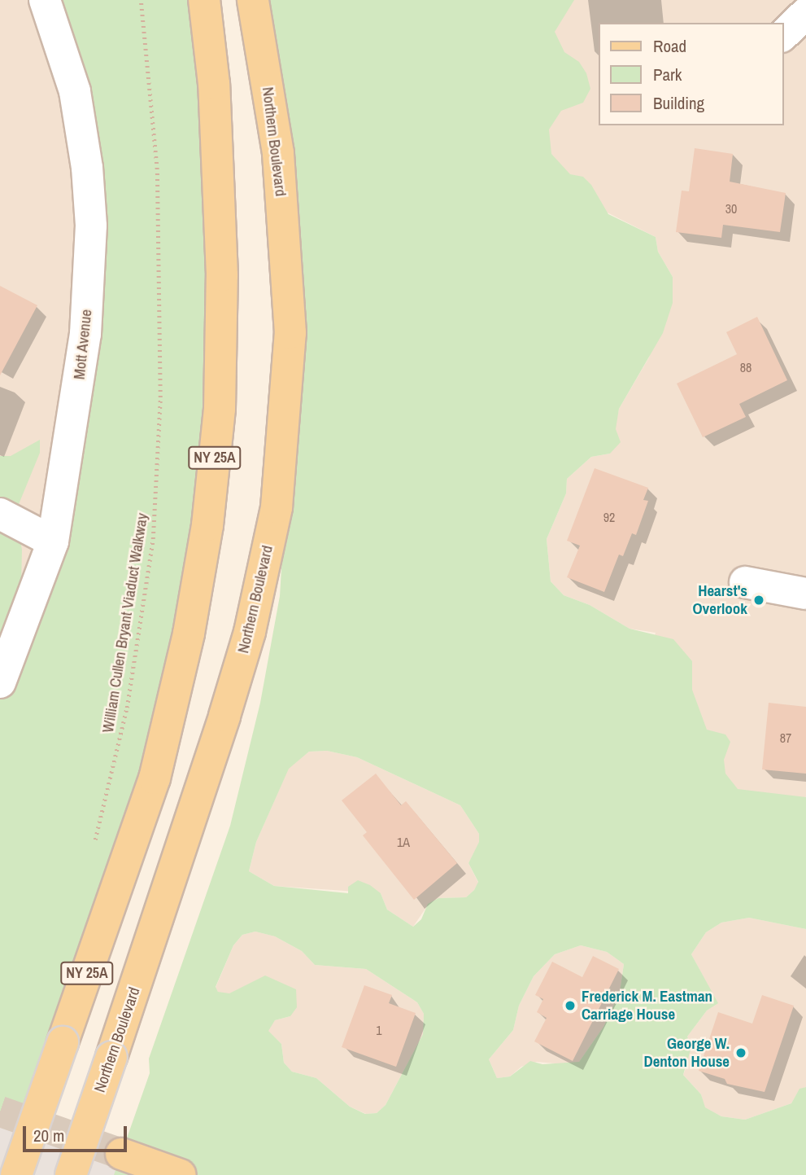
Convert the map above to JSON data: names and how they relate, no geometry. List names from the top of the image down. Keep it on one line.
{"streets":{"main road":["Northern Boulevard","NY 25A"],"street":["Mott Avenue"],"path":["William Cullen Bryant Viaduct Walkway"]},"places":["Hearst's Overlook","Frederick M. Eastman Carriage House","George W. Denton House"],"house_numbers":["30","88","92","87","1A","1"],"legend":["Road","Park","Building"],"scale_bar":"20 m"}
